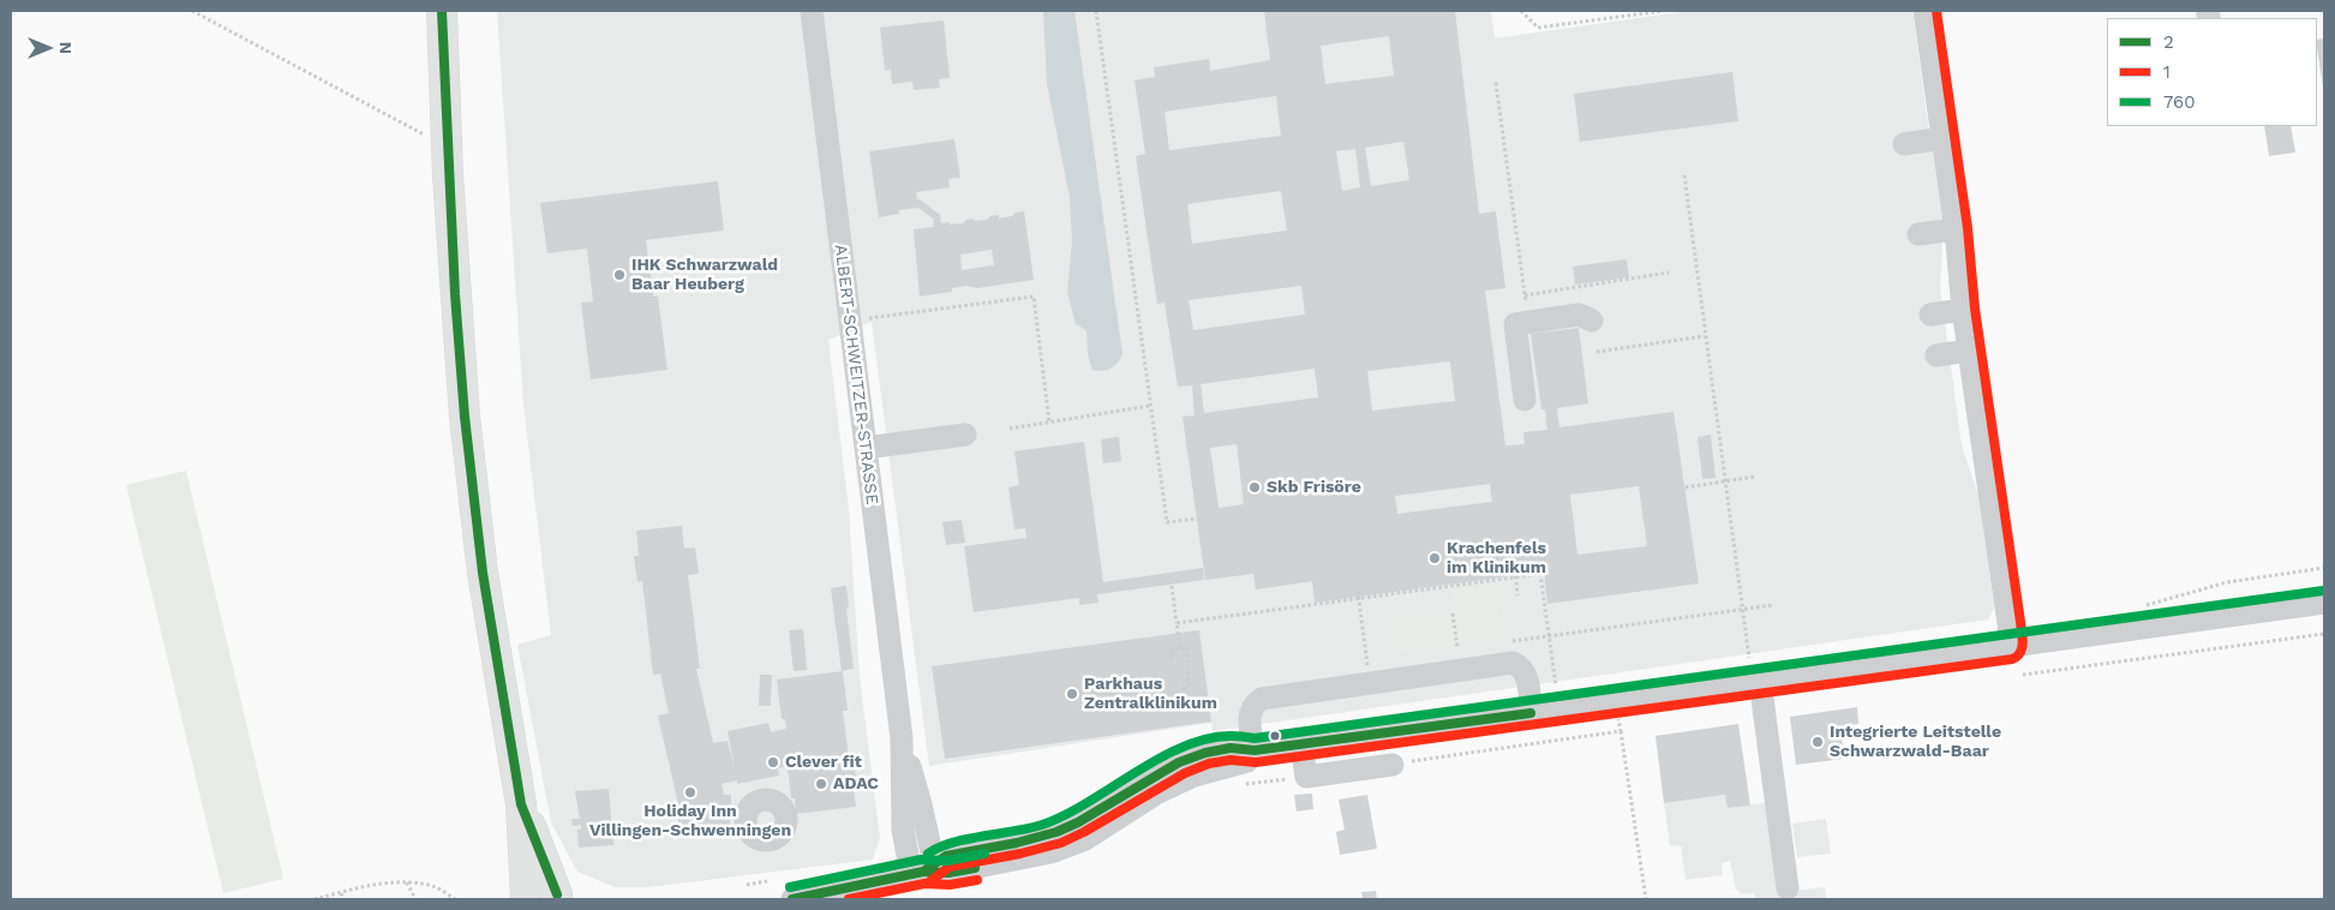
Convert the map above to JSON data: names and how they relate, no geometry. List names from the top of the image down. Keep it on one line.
{"streets":{"street":["ALBERT-SCHWEITZER-STRASSE"]},"places":["IHK Schwarzwald Baar Heuberg","Skb Frisöre","Krachenfels im Klinikum","Parkhaus Zentralklinikum","Integrierte Leitstelle Schwarzwald-Baar","Clever fit","ADAC","Holiday Inn Villingen-Schwenningen"],"lines":["transit line 2","transit line 1","transit line 760"],"legend":["2","1","760"],"north":"right"}
